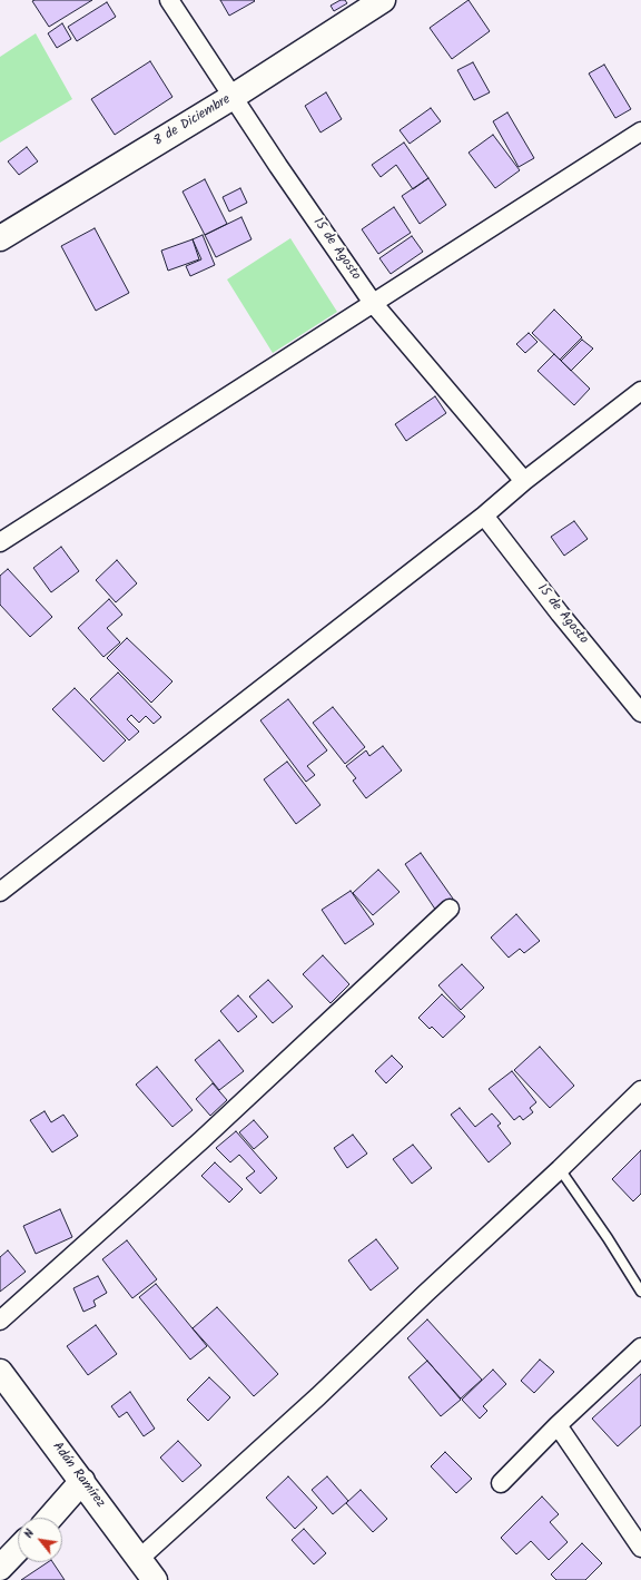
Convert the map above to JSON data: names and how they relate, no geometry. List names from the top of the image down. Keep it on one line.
{"streets":{"street":["8 de Diciembre","15 de Agosto","Adán Ramírez"]},"crossings":[["8 de Diciembre","15 de Agosto"]],"north":"top left"}
